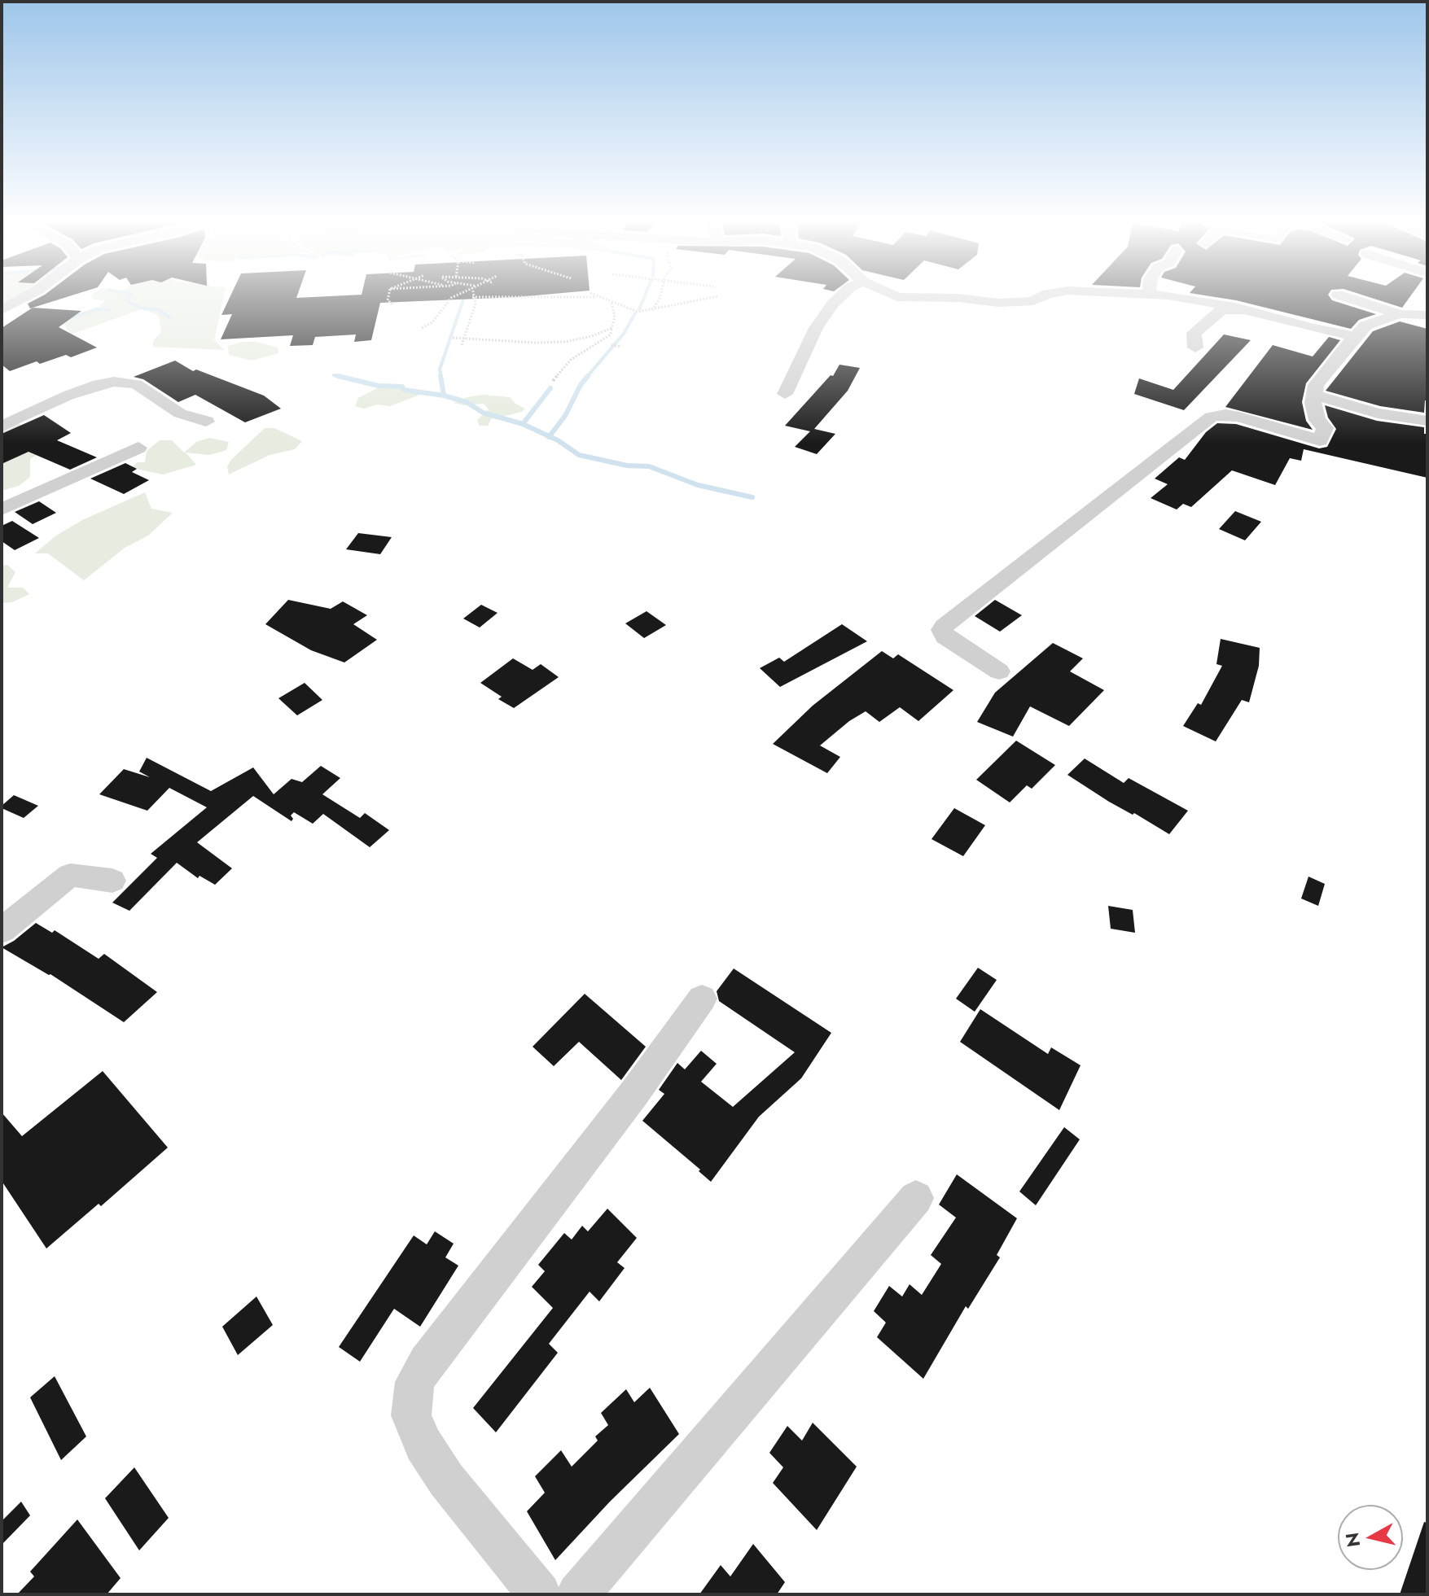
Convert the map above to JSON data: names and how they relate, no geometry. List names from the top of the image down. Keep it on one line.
{"north":"left"}
